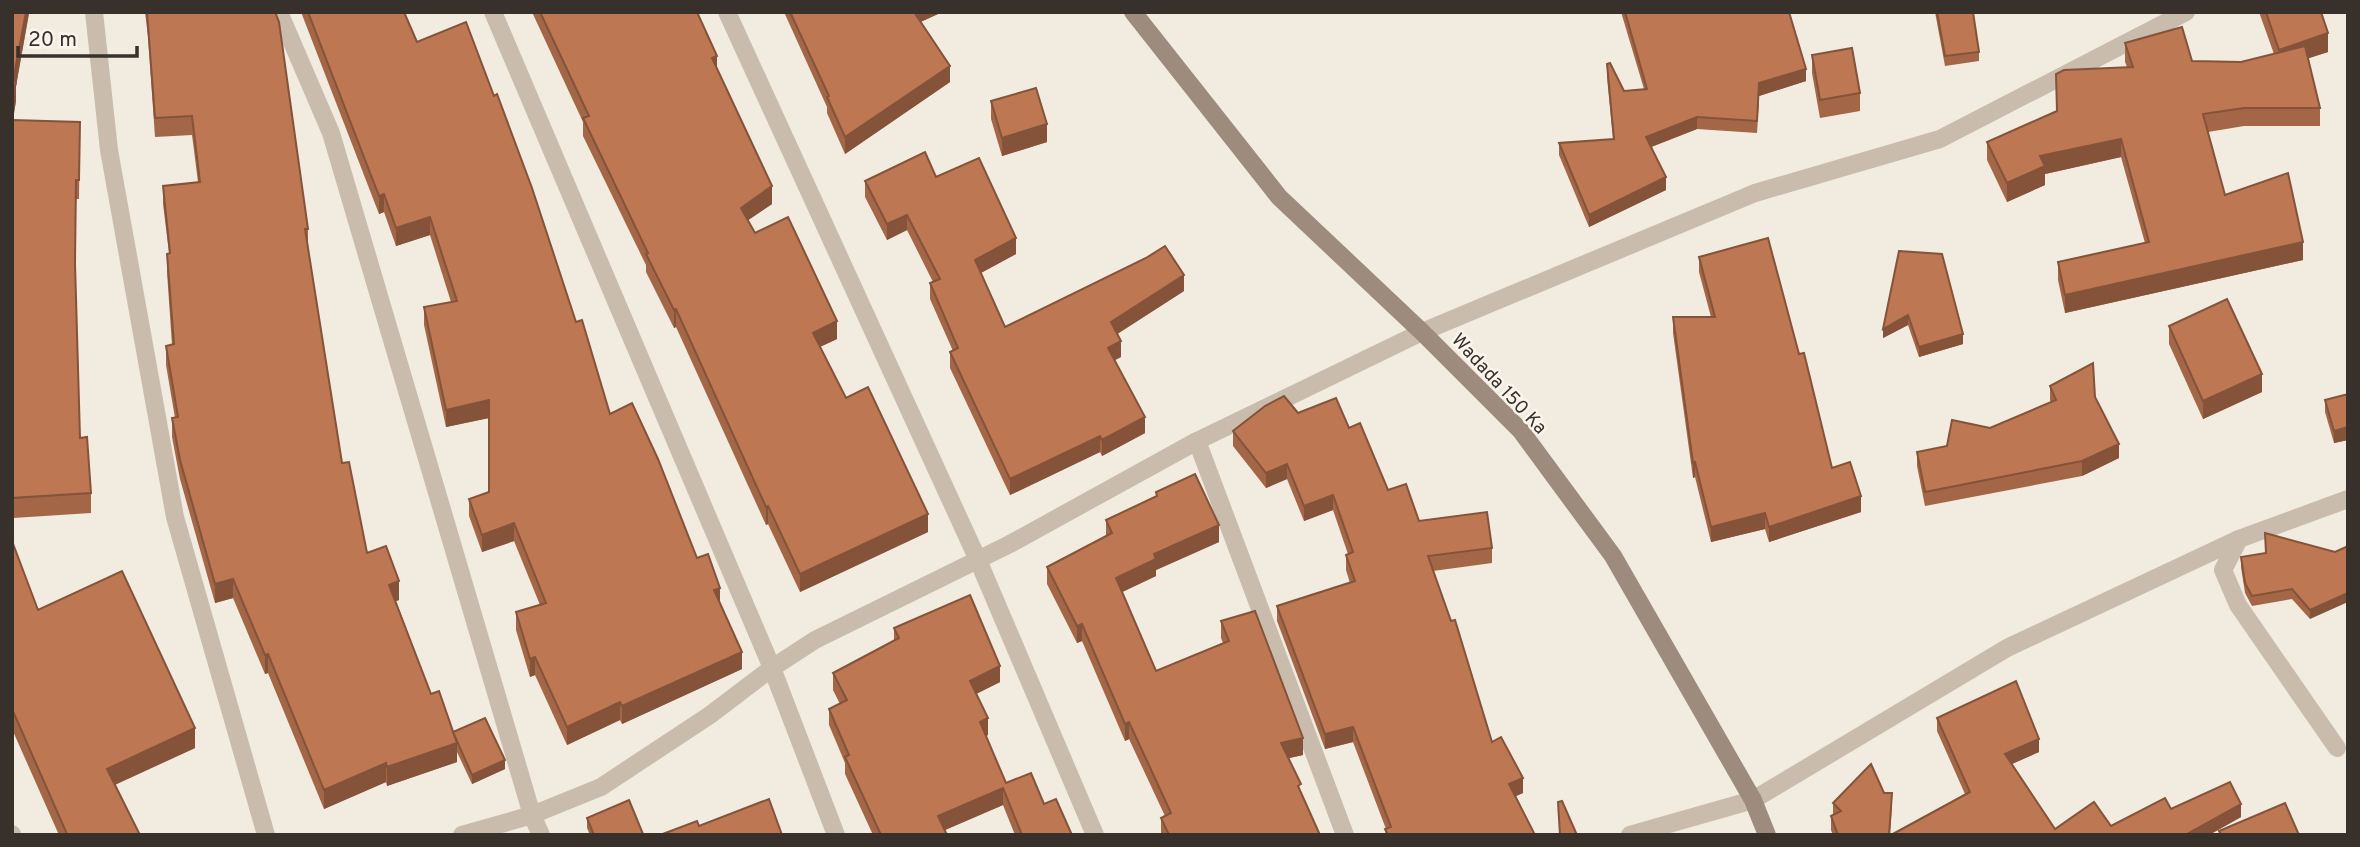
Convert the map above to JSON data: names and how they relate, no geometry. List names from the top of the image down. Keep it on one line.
{"streets":{"street":["Wadada 150 Ka"]},"scale_bar":"20 m"}
